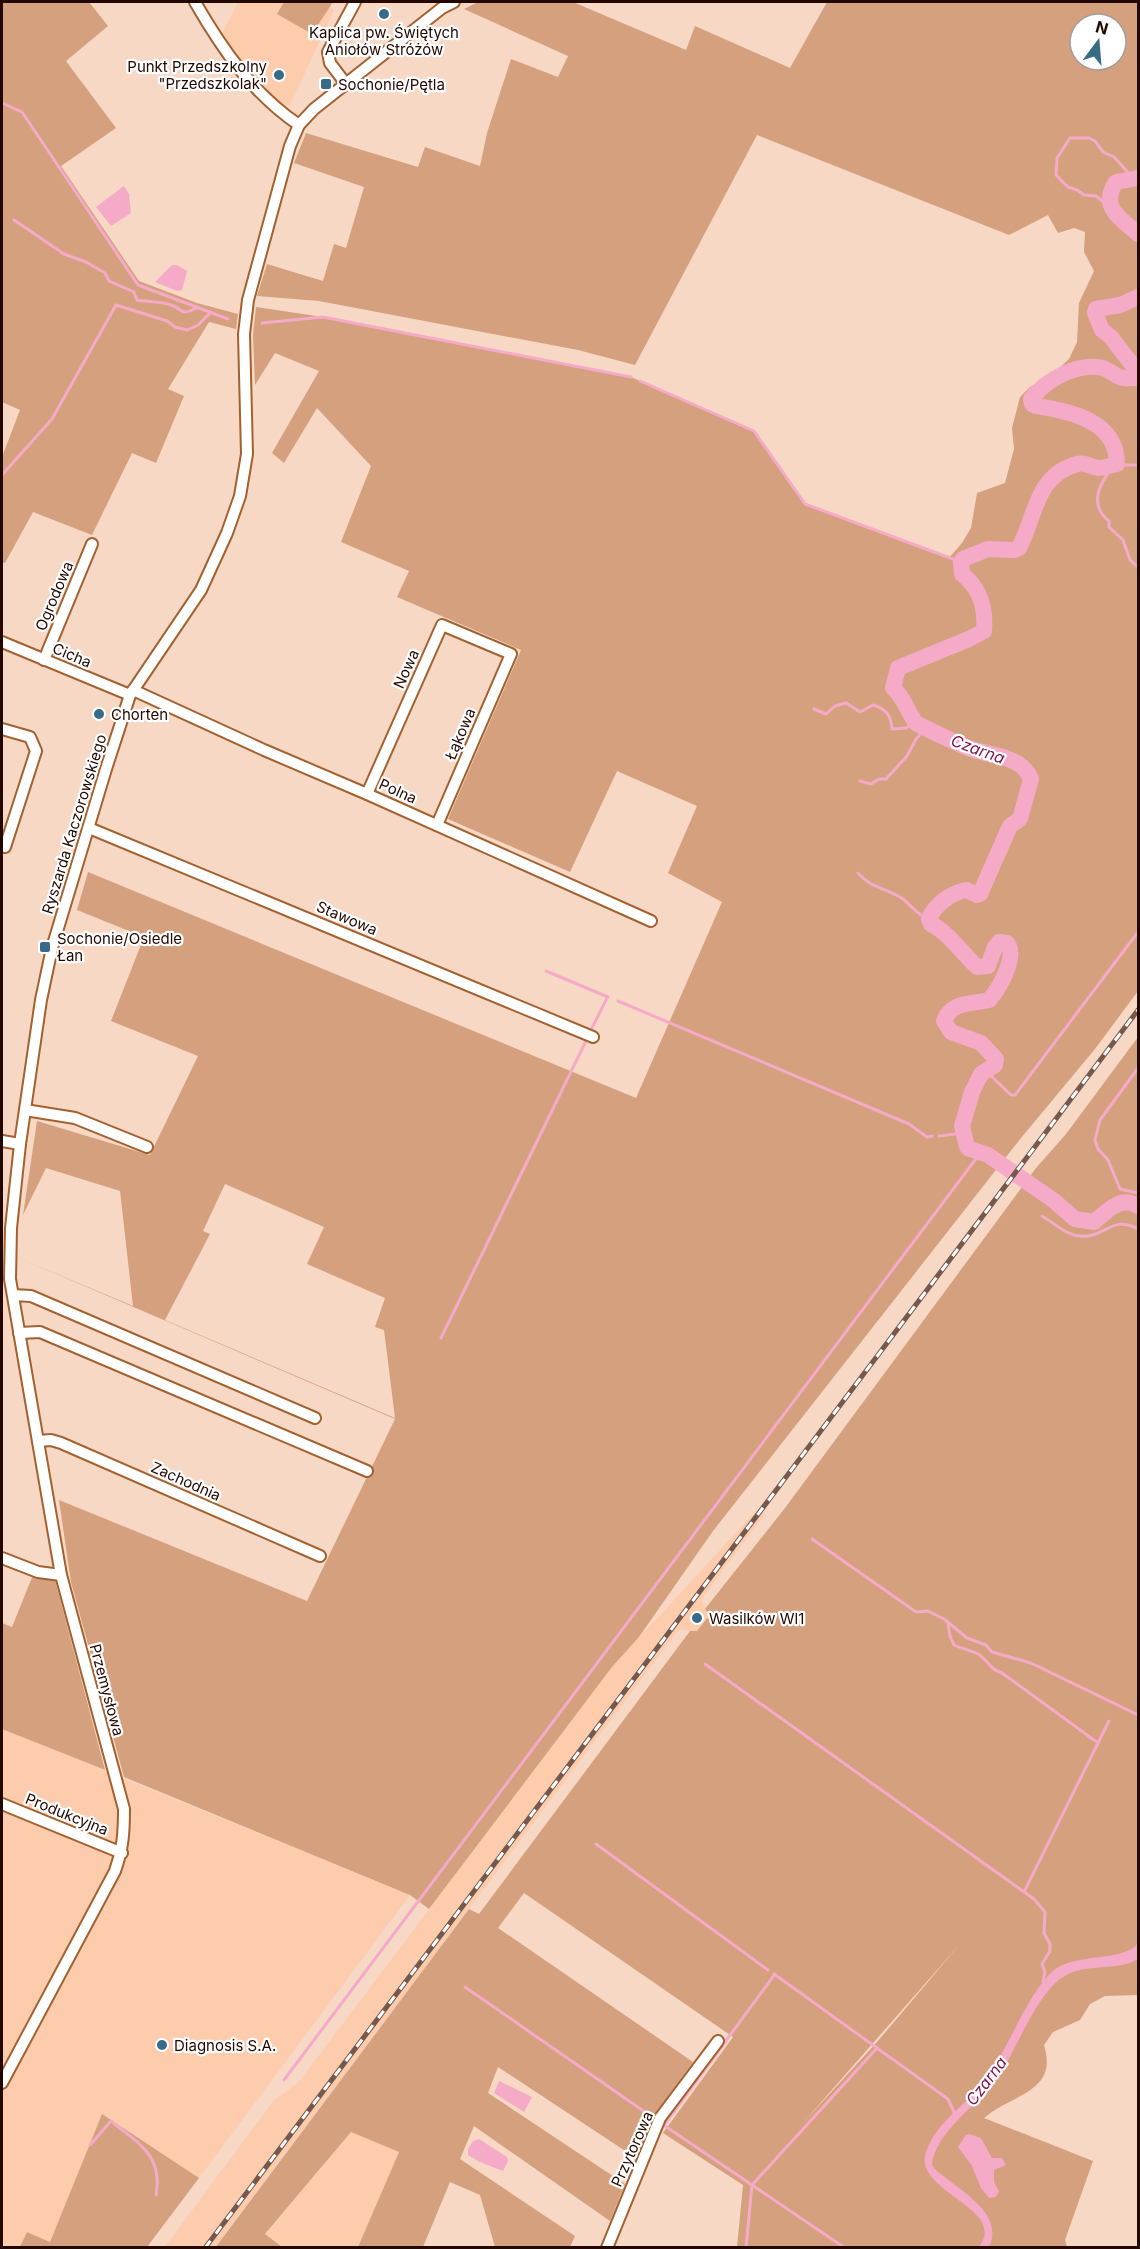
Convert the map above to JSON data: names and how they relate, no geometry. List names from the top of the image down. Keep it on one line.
{"streets":{"street":["Ogrodowa","Cicha","Nowa","Łąkowa","Polna","Ryszarda Kaczorowskiego","Stawowa","Zachodnia","Przemysłowa","Produkcyjna","Przytorowa"]},"crossings":[["Ogrodowa","Cicha"],["Cicha","Polna"],["Cicha","Ryszarda Kaczorowskiego"],["Nowa","Łąkowa"],["Nowa","Polna"],["Łąkowa","Polna"],["Polna","Ryszarda Kaczorowskiego"],["Ryszarda Kaczorowskiego","Stawowa"],["Ryszarda Kaczorowskiego","Przemysłowa"],["Zachodnia","Przemysłowa"],["Przemysłowa","Produkcyjna"]],"water":["Czarna"],"places":{"other":["Kaplica pw. Świętych Aniołów Stróżów","Punkt Przedszkolny \"Przedszkolak\"","Chorten","Wasilków Wl1","Diagnosis S.A."],"transit":["Sochonie/Pętla","Sochonie/Osiedle Łan"]},"north":"top"}
